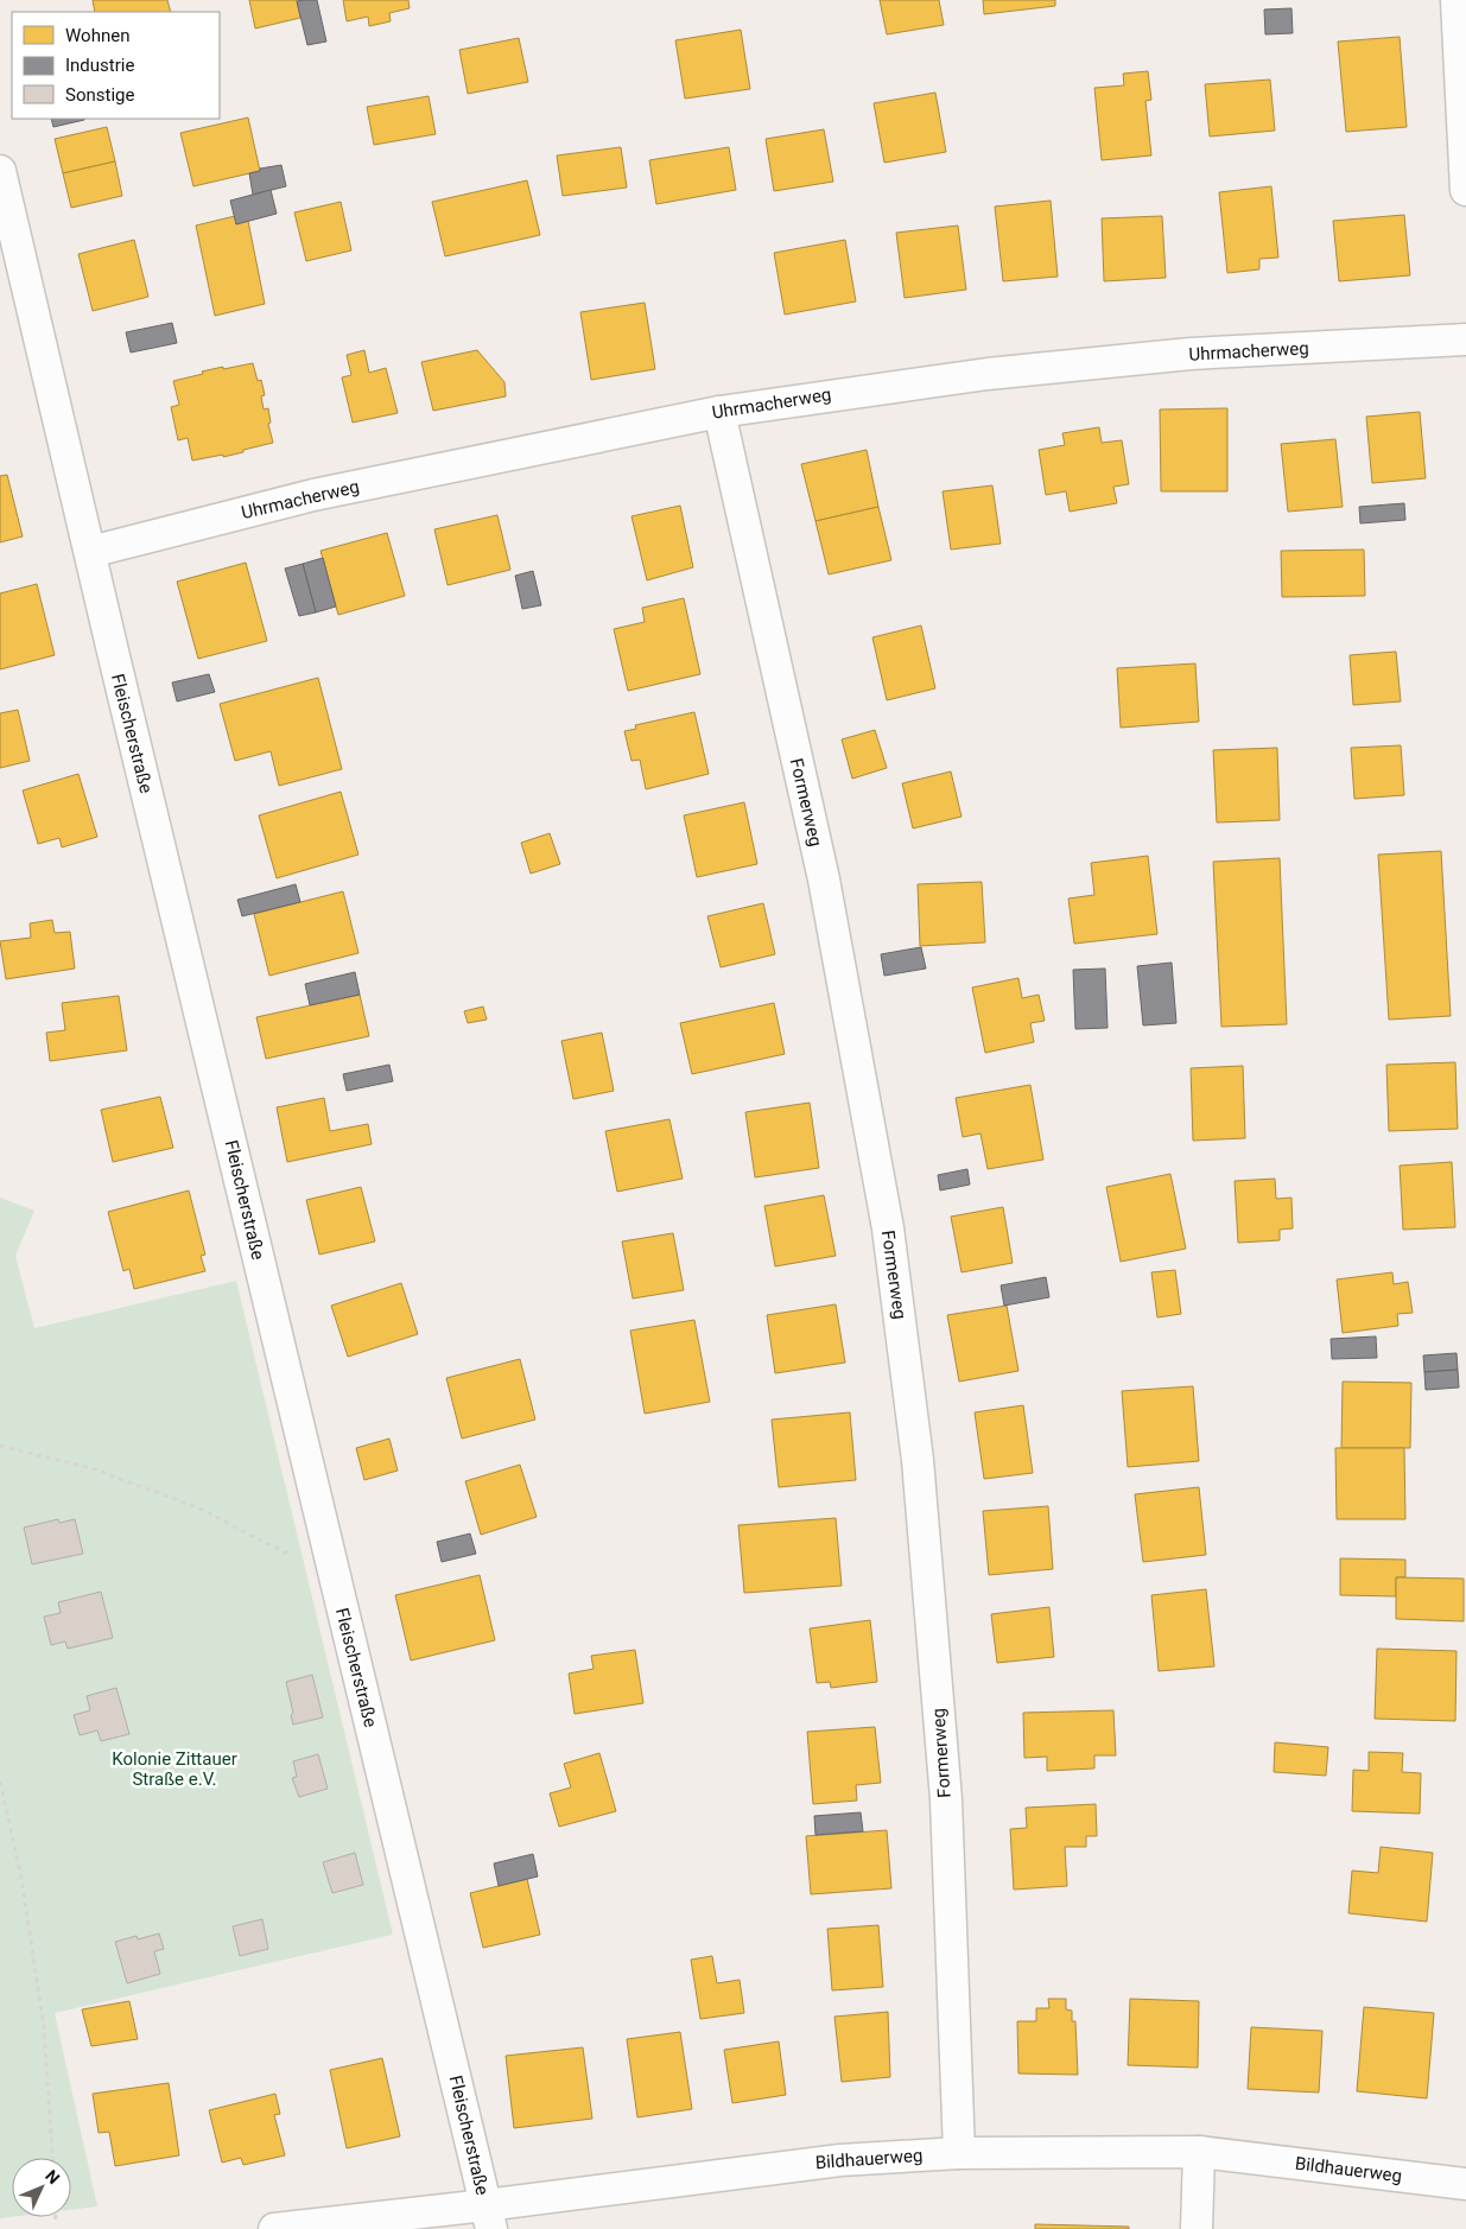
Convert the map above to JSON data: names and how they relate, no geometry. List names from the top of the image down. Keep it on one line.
{"streets":{"street":["Uhrmacherweg","Fleischerstraße","Formerweg","Bildhauerweg"]},"crossings":[["Uhrmacherweg","Fleischerstraße"],["Uhrmacherweg","Formerweg"],["Fleischerstraße","Bildhauerweg"],["Formerweg","Bildhauerweg"]],"parks":["Kolonie Zittauer Straße e.V."],"legend":["Wohnen","Industrie","Sonstige"],"north":"top right"}
